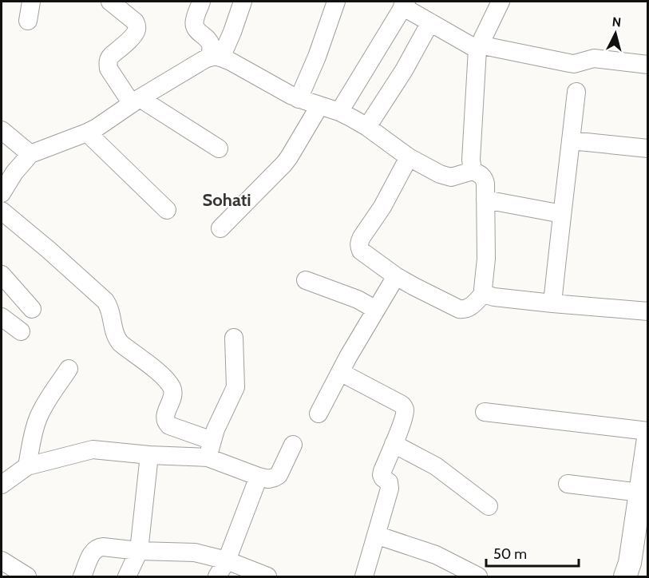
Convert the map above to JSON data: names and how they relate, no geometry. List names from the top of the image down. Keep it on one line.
{"districts":["Sohati"],"scale_bar":"50 m","north":"top"}
